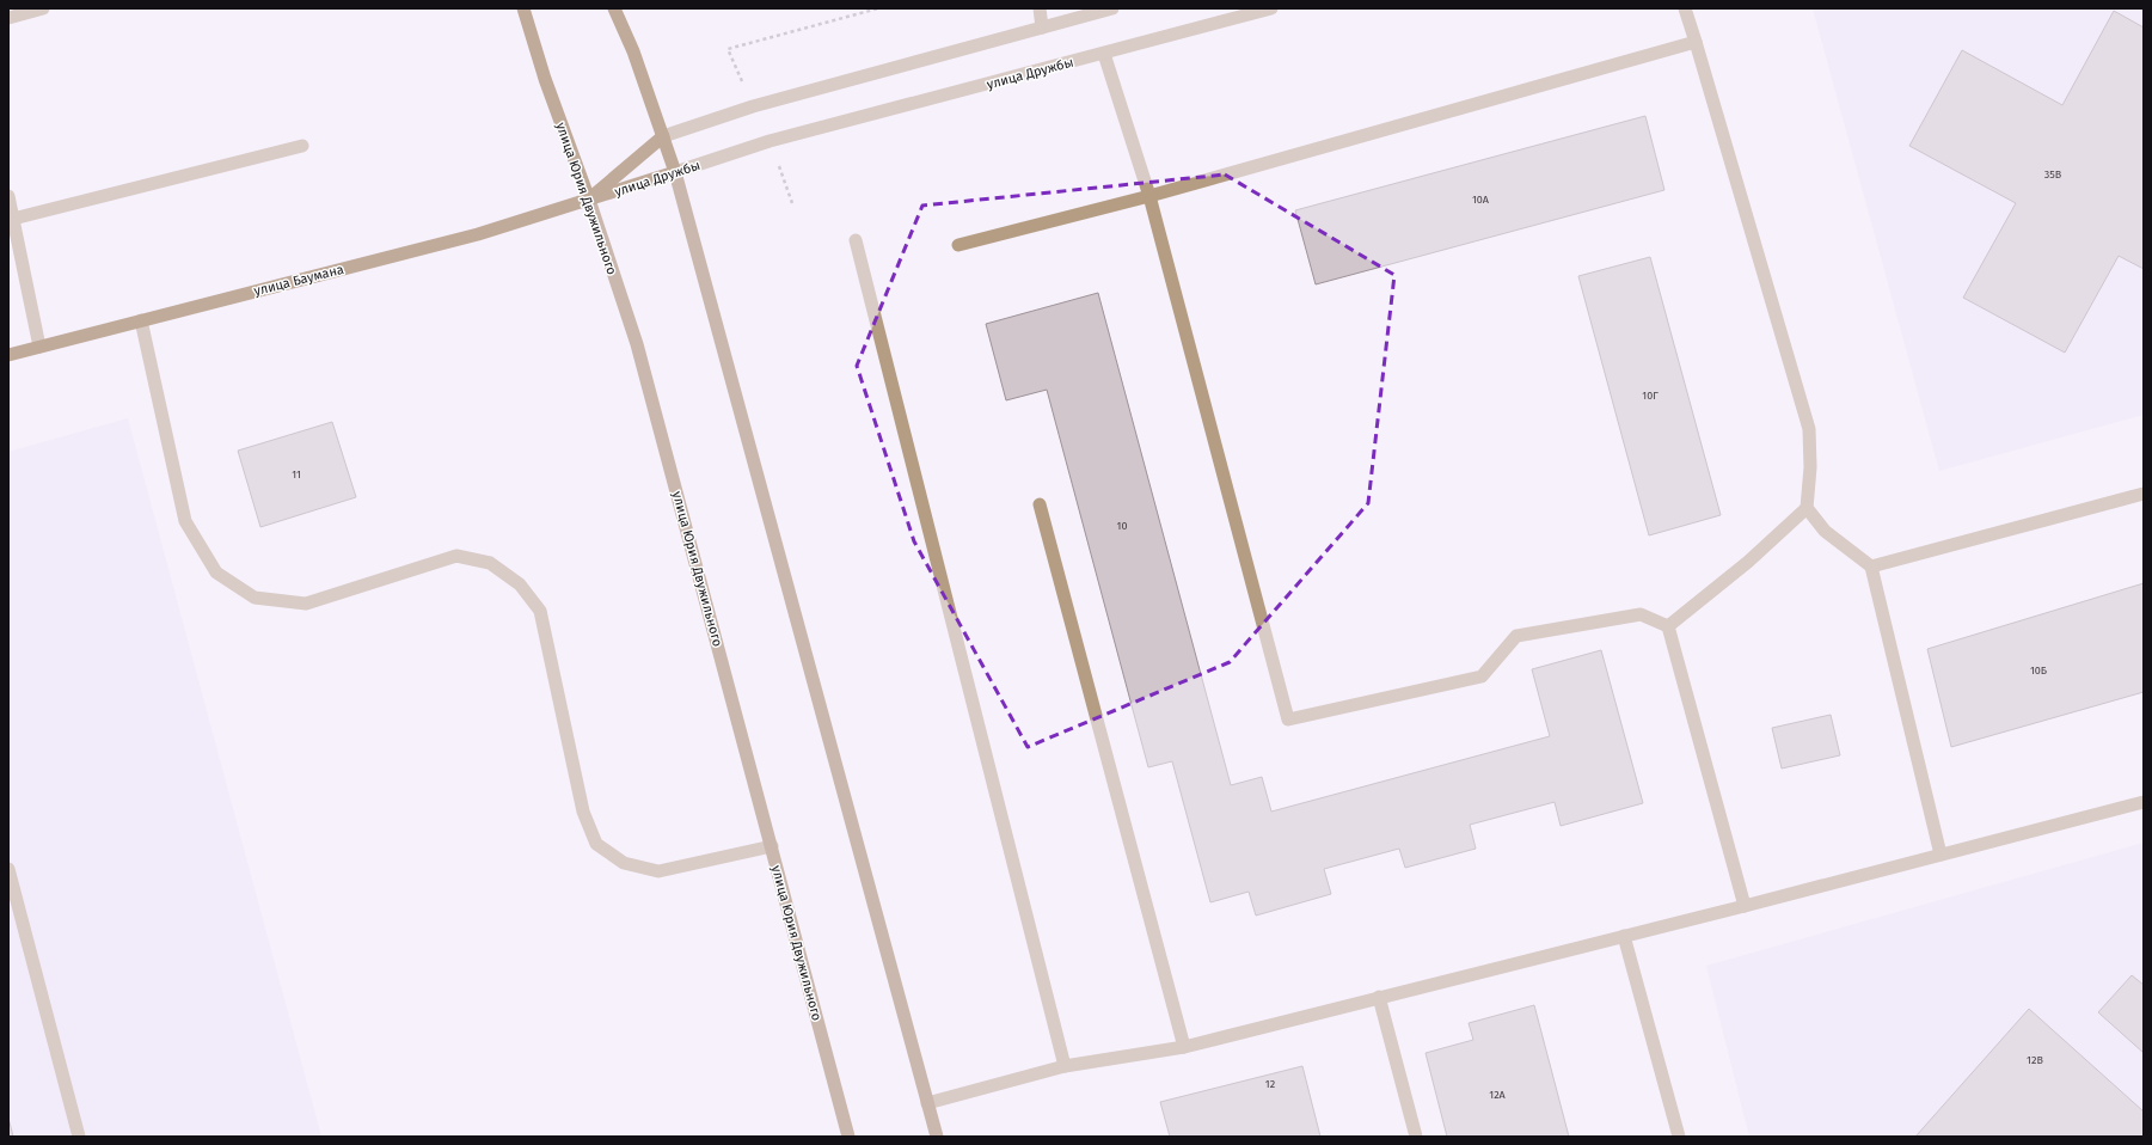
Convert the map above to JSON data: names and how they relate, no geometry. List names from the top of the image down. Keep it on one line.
{"streets":{"main road":["улица Дружбы","улица Юрия Двужильного","улица Баумана"]},"crossings":[["улица Дружбы","улица Юрия Двужильного"],["улица Дружбы","улица Баумана"],["улица Юрия Двужильного","улица Баумана"]],"house_numbers":["35В","10А","10Г","11","10","10Б","12В","12","12А"]}
